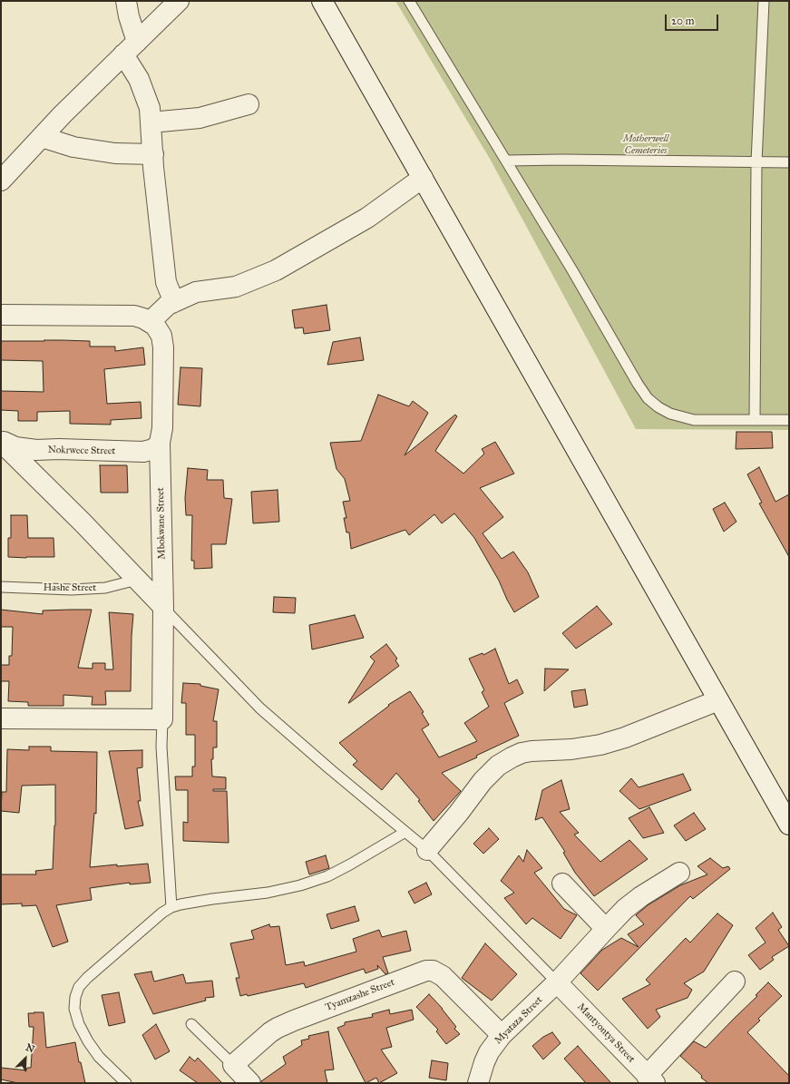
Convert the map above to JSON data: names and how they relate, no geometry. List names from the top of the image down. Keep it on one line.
{"streets":{"street":["Nokrwece Street","Mbokwane Street","Tyamzashe Street","Myataza Street","Mantyontya Street"],"lane":["Hashe Street"]},"crossings":[["Nokrwece Street","Mbokwane Street"],["Tyamzashe Street","Myataza Street"],["Myataza Street","Mantyontya Street"]],"parks":["Motherwell Cemeteries"],"scale_bar":"20 m","north":"top right"}
